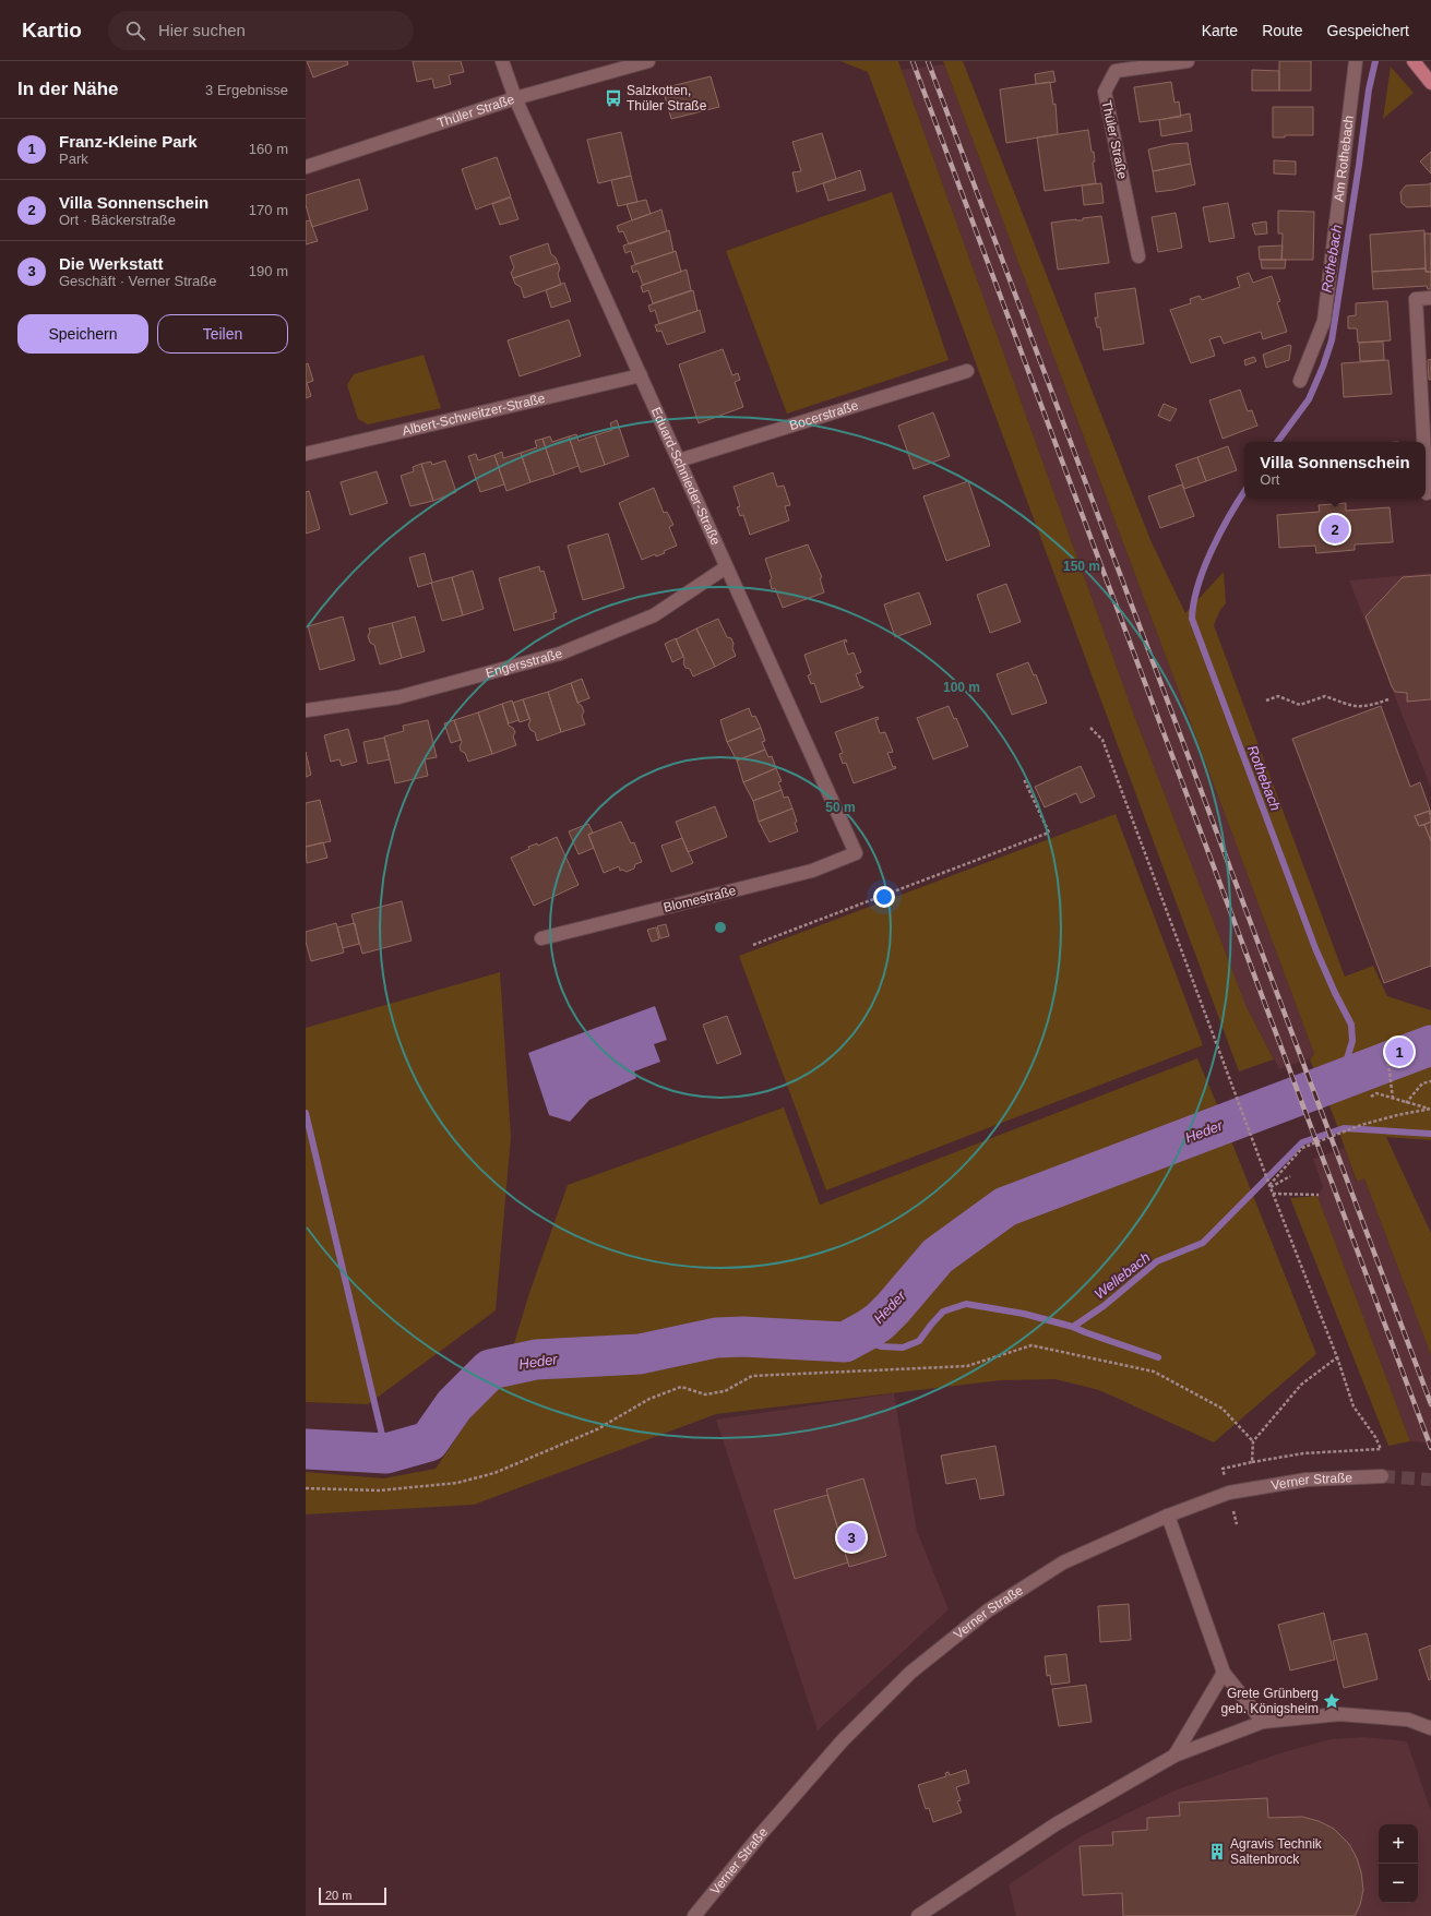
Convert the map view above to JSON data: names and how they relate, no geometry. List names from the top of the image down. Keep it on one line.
{"streets":{"street":["Thüler Straße","Am Rothebach","Albert-Schweitzer-Straße","Bocerstraße","Eduard-Schnieder-Straße","Engersstraße","Blomestraße","Verner Straße"]},"crossings":[["Thüler Straße","Eduard-Schnieder-Straße"],["Albert-Schweitzer-Straße","Eduard-Schnieder-Straße"],["Bocerstraße","Eduard-Schnieder-Straße"],["Eduard-Schnieder-Straße","Engersstraße"],["Eduard-Schnieder-Straße","Blomestraße"]],"water":["Rothebach","Heder","Wellebach"],"places":{"bus stop":["Salzkotten, Thüler Straße"],"place":["Grete Grünberg geb. Königsheim"],"building":["Agravis Technik Saltenbrock"]},"scale_bar":"20 m","page":{"header":"Kartio","search":"Hier suchen","nav":["Karte","Route","Gespeichert"],"heading":["In der Nähe","3 Ergebnisse"],"list":[{"mark":"1","name":"Franz-Kleine Park","note":"Park","value":"160 m"},{"mark":"2","name":"Villa Sonnenschein","note":"Ort · Bäckerstraße","value":"170 m"},{"mark":"3","name":"Die Werkstatt","note":"Geschäft · Verner Straße","value":"190 m"}],"buttons":["Speichern","Teilen"],"popup":["Villa Sonnenschein","Ort"],"pins":["2","1","3"],"map_buttons":["+","−"],"scale":"20 m"},"rings":["150 m","100 m","50 m"]}
